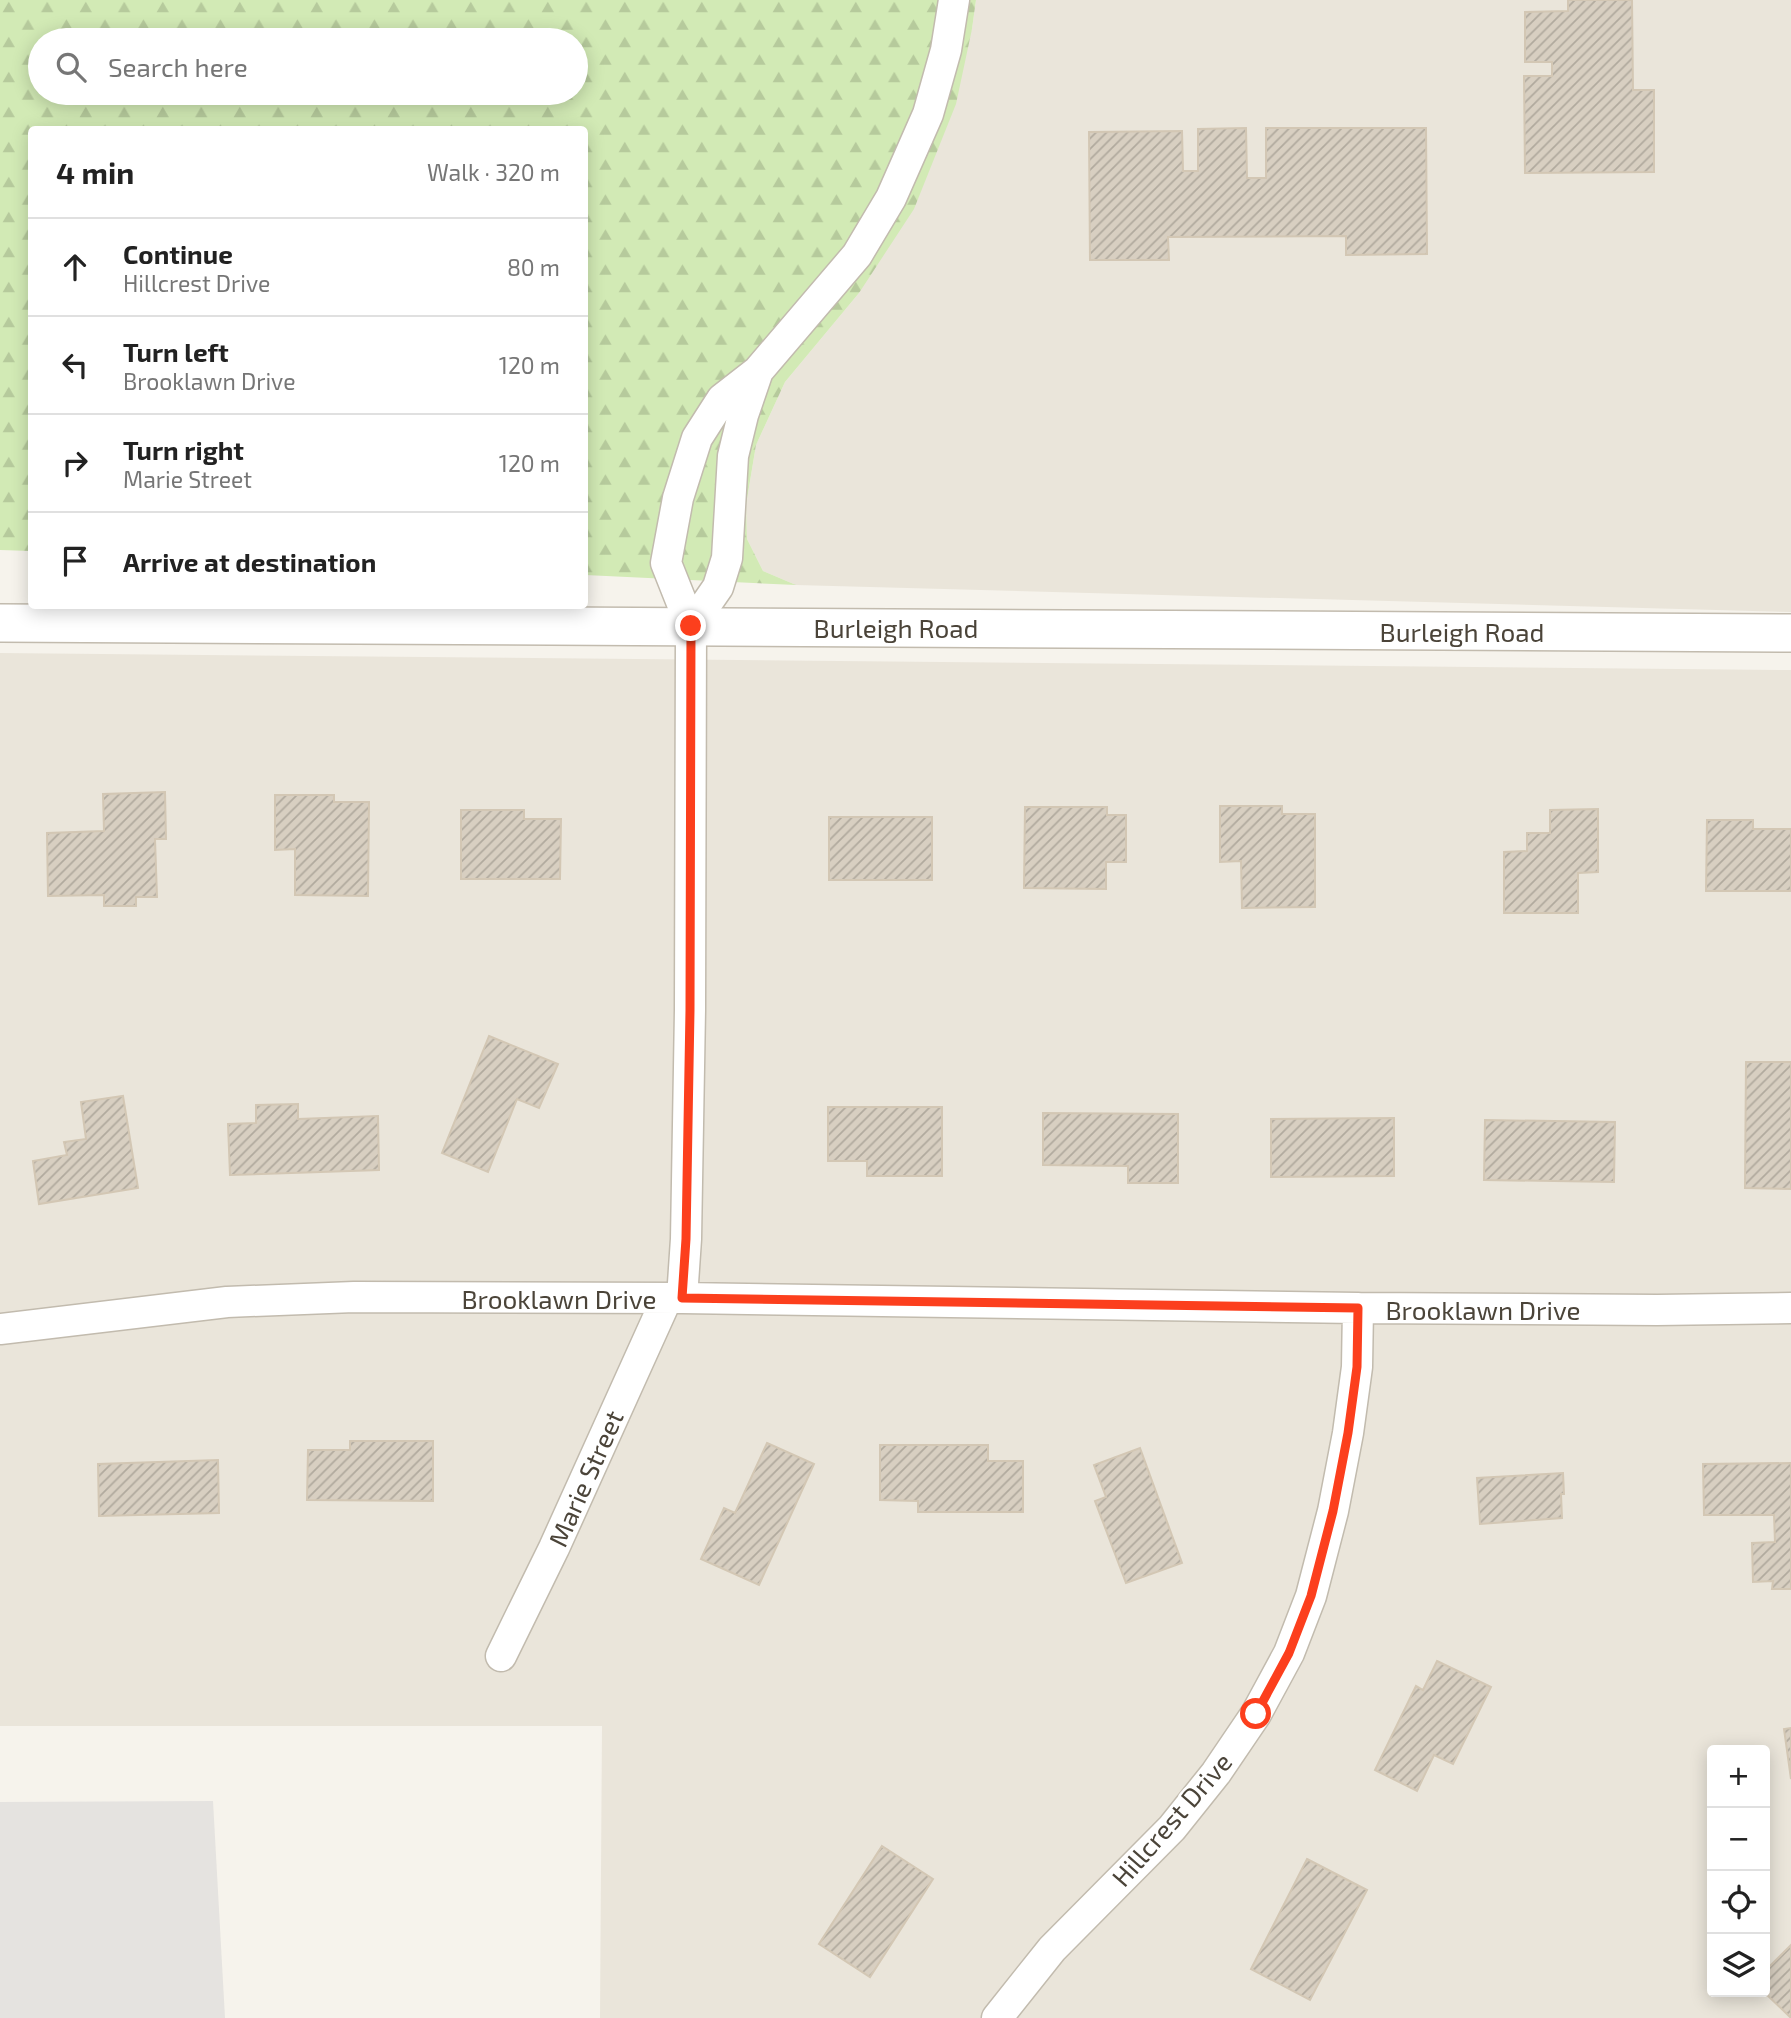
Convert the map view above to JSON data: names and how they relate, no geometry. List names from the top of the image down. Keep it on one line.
{"streets":{"street":["Burleigh Road","Brooklawn Drive","Marie Street","Hillcrest Drive"]},"crossings":[["Burleigh Road","Marie Street"],["Brooklawn Drive","Marie Street"],["Brooklawn Drive","Hillcrest Drive"]],"page":{"search":"Search here","heading":["4 min","Walk · 320 m"],"list":[["Continue","Hillcrest Drive","80 m"],["Turn left","Brooklawn Drive","120 m"],["Turn right","Marie Street","120 m"],"Arrive at destination"],"map_buttons":["+","−"]}}
